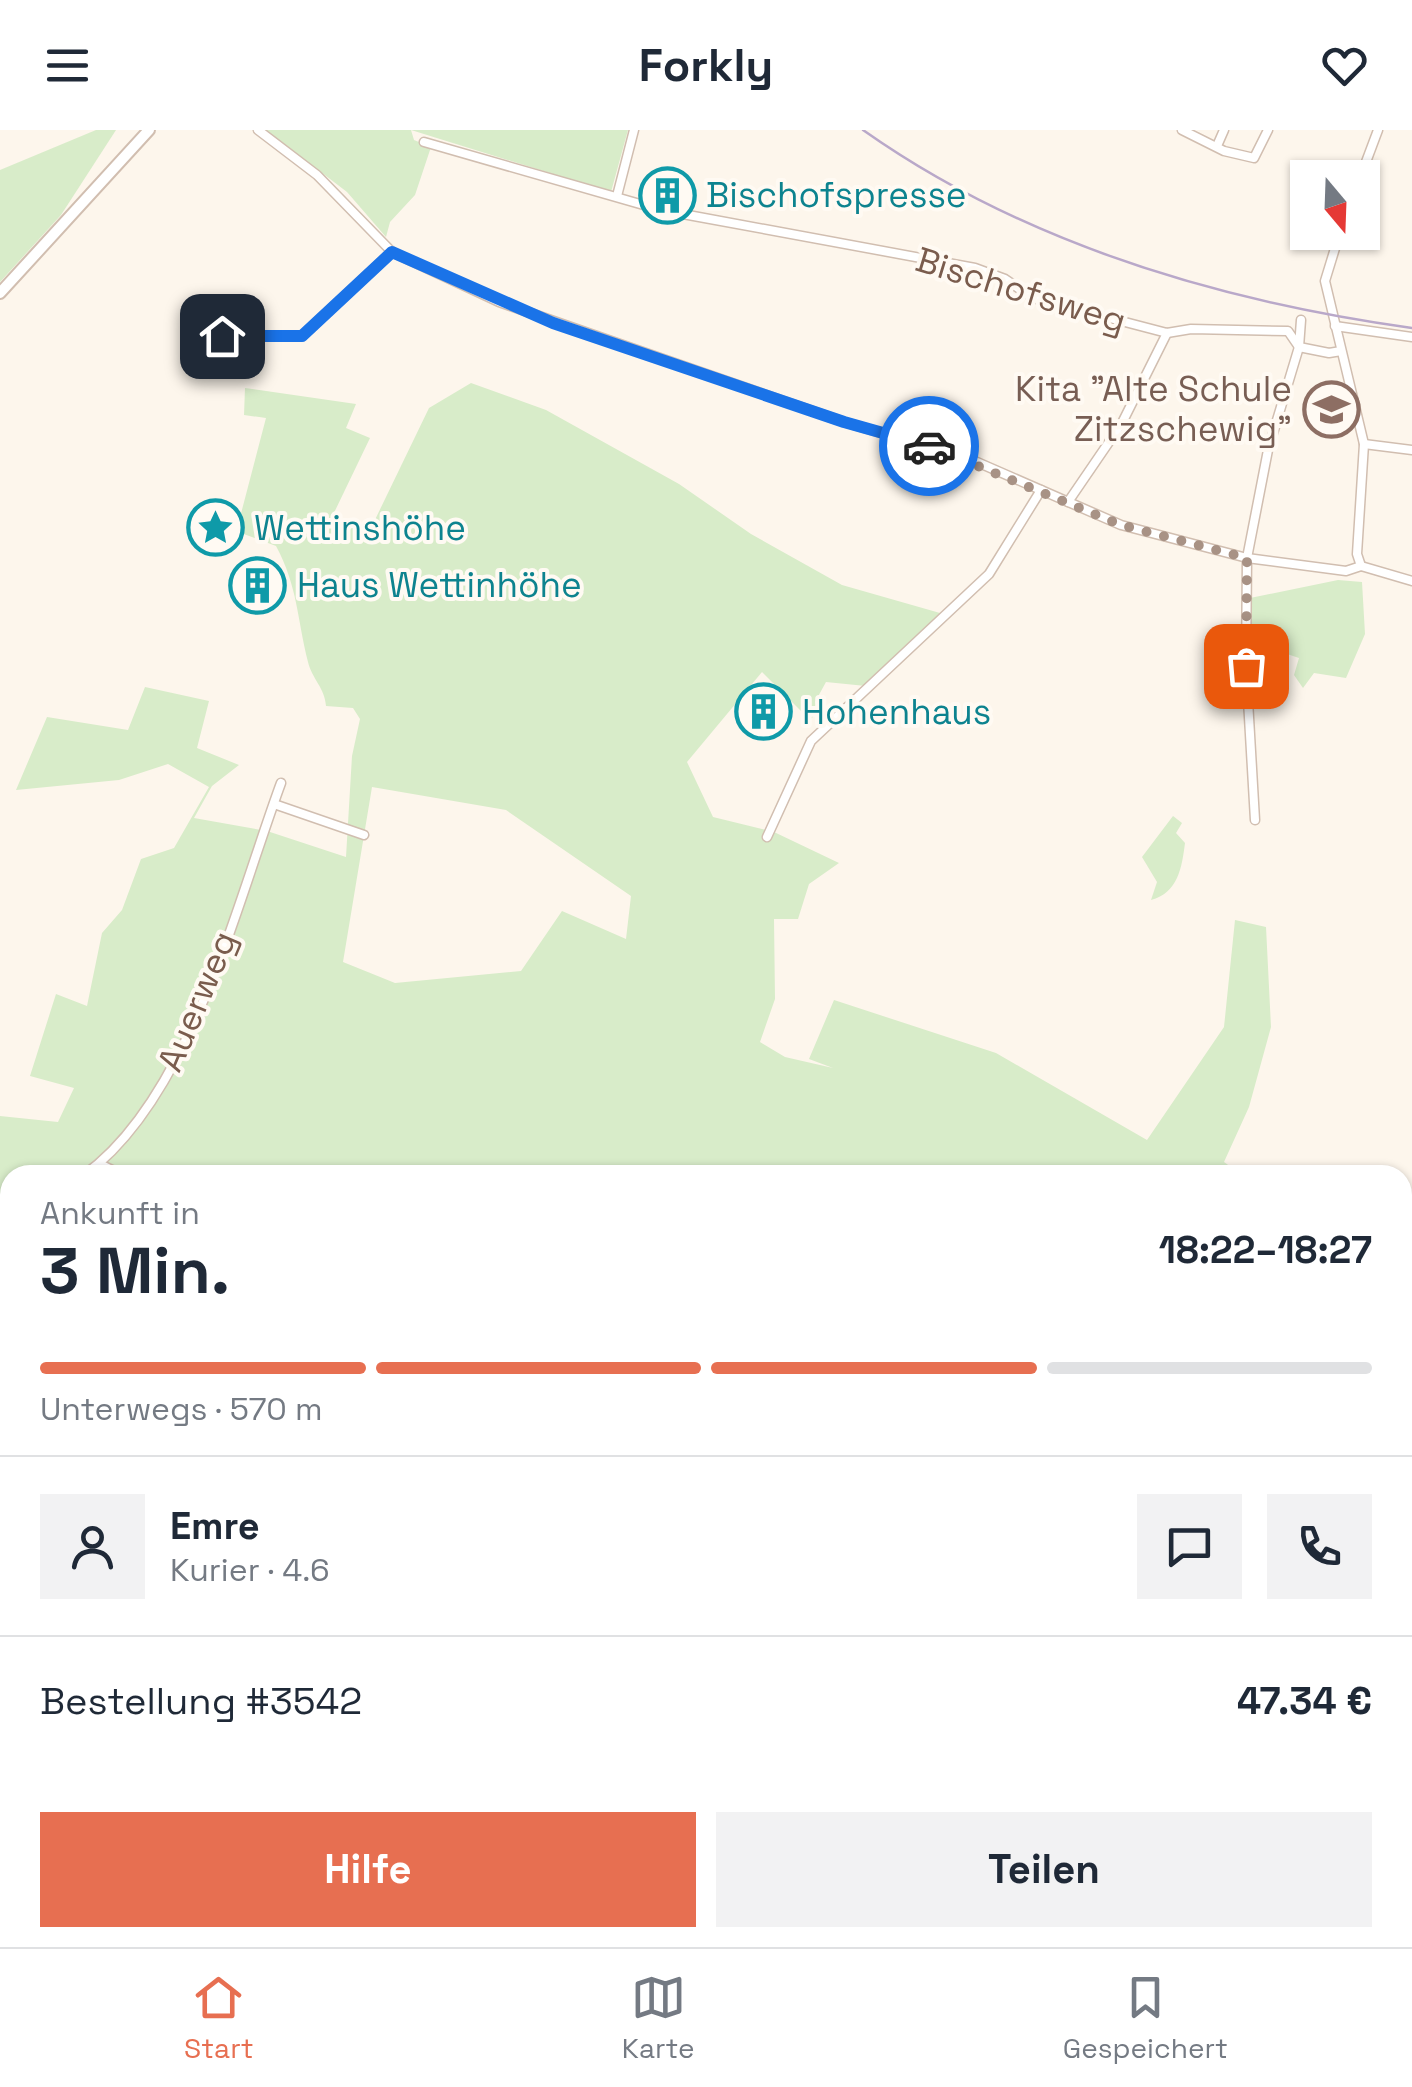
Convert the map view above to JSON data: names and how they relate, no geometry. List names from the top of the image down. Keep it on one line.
{"streets":{"street":["Bischofsweg","Auerweg"]},"places":{"building":["Bischofspresse","Haus Wettinhöhe","Hohenhaus"],"school or university":["Kita \"Alte Schule Zitzschewig\""],"place":["Wettinshöhe"]},"north":"bottom","page":{"header":"Forkly","heading":["3 Min.","Ankunft in","18:22–18:27"],"panel":["Emre","Kurier · 4.6","Bestellung #3542","47.34 €"],"bar":"Unterwegs · 570 m","buttons":["Hilfe","Teilen"],"tabs":["Start","Karte","Gespeichert"]}}
